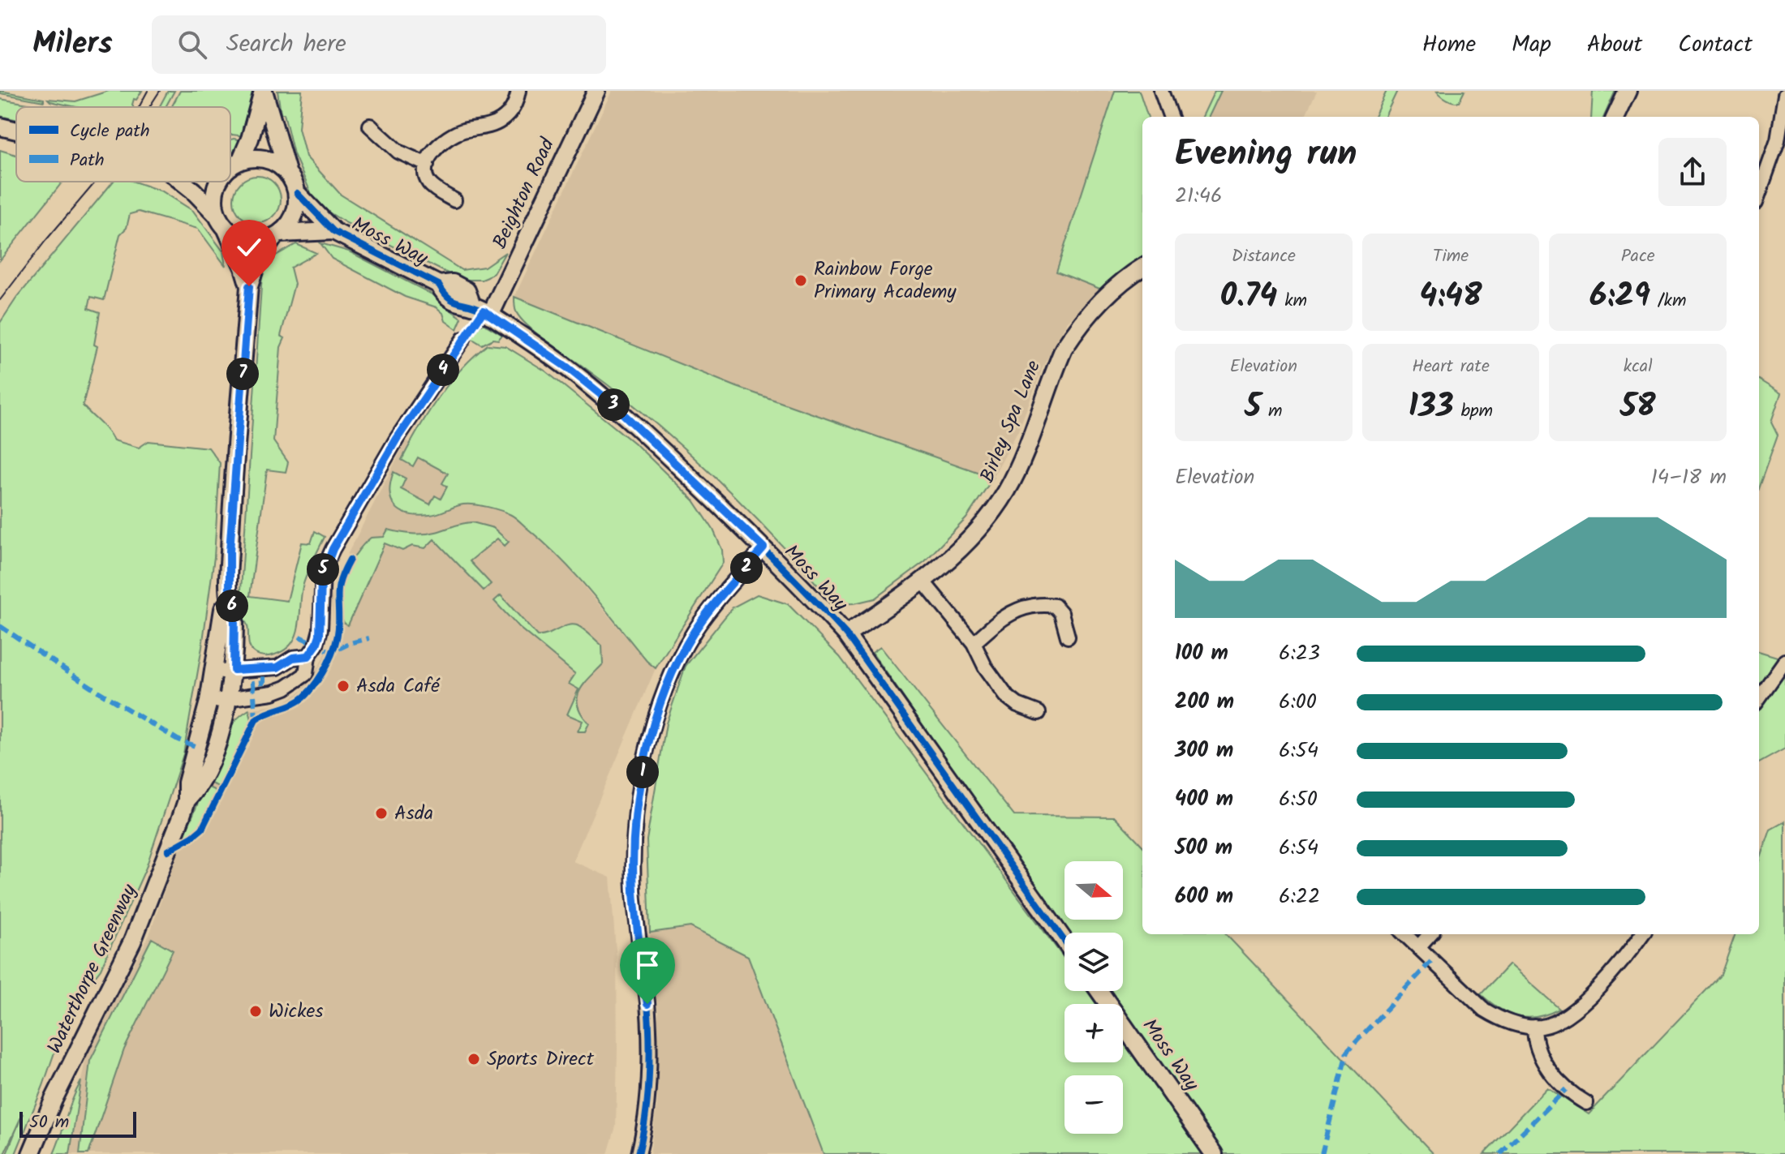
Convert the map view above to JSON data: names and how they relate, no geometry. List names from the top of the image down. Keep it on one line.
{"streets":{"street":["Beighton Road","Moss Way","Birley Spa Lane","Waterthorpe Greenway"]},"crossings":[["Beighton Road","Moss Way"],["Moss Way","Birley Spa Lane"],["Moss Way","Waterthorpe Greenway"]],"places":["Rainbow Forge Primary Academy","Asda Café","Asda","Wickes","Sports Direct"],"legend":["Cycle path","Path"],"scale_bar":"50 m","north":"right","page":{"header":"Milers","search":"Search here","nav":["Home","Map","About","Contact"],"heading":["Evening run","21:46"],"stats":[["Distance","0.74 km"],["Time","4:48"],["Pace","6:29 /km"],["Elevation","5 m"],["Heart rate","133 bpm"],["kcal","58"]],"pins":["4","7","3","2","5","6","1"],"chart":["Elevation","14–18 m"],"list":[{"name":"100 m","note":"6:23"},{"name":"200 m","note":"6:00"},{"name":"300 m","note":"6:54"},{"name":"400 m","note":"6:50"},{"name":"500 m","note":"6:54"},{"name":"600 m","note":"6:22"}],"map_buttons":["+","−"],"scale":"50 m"}}
